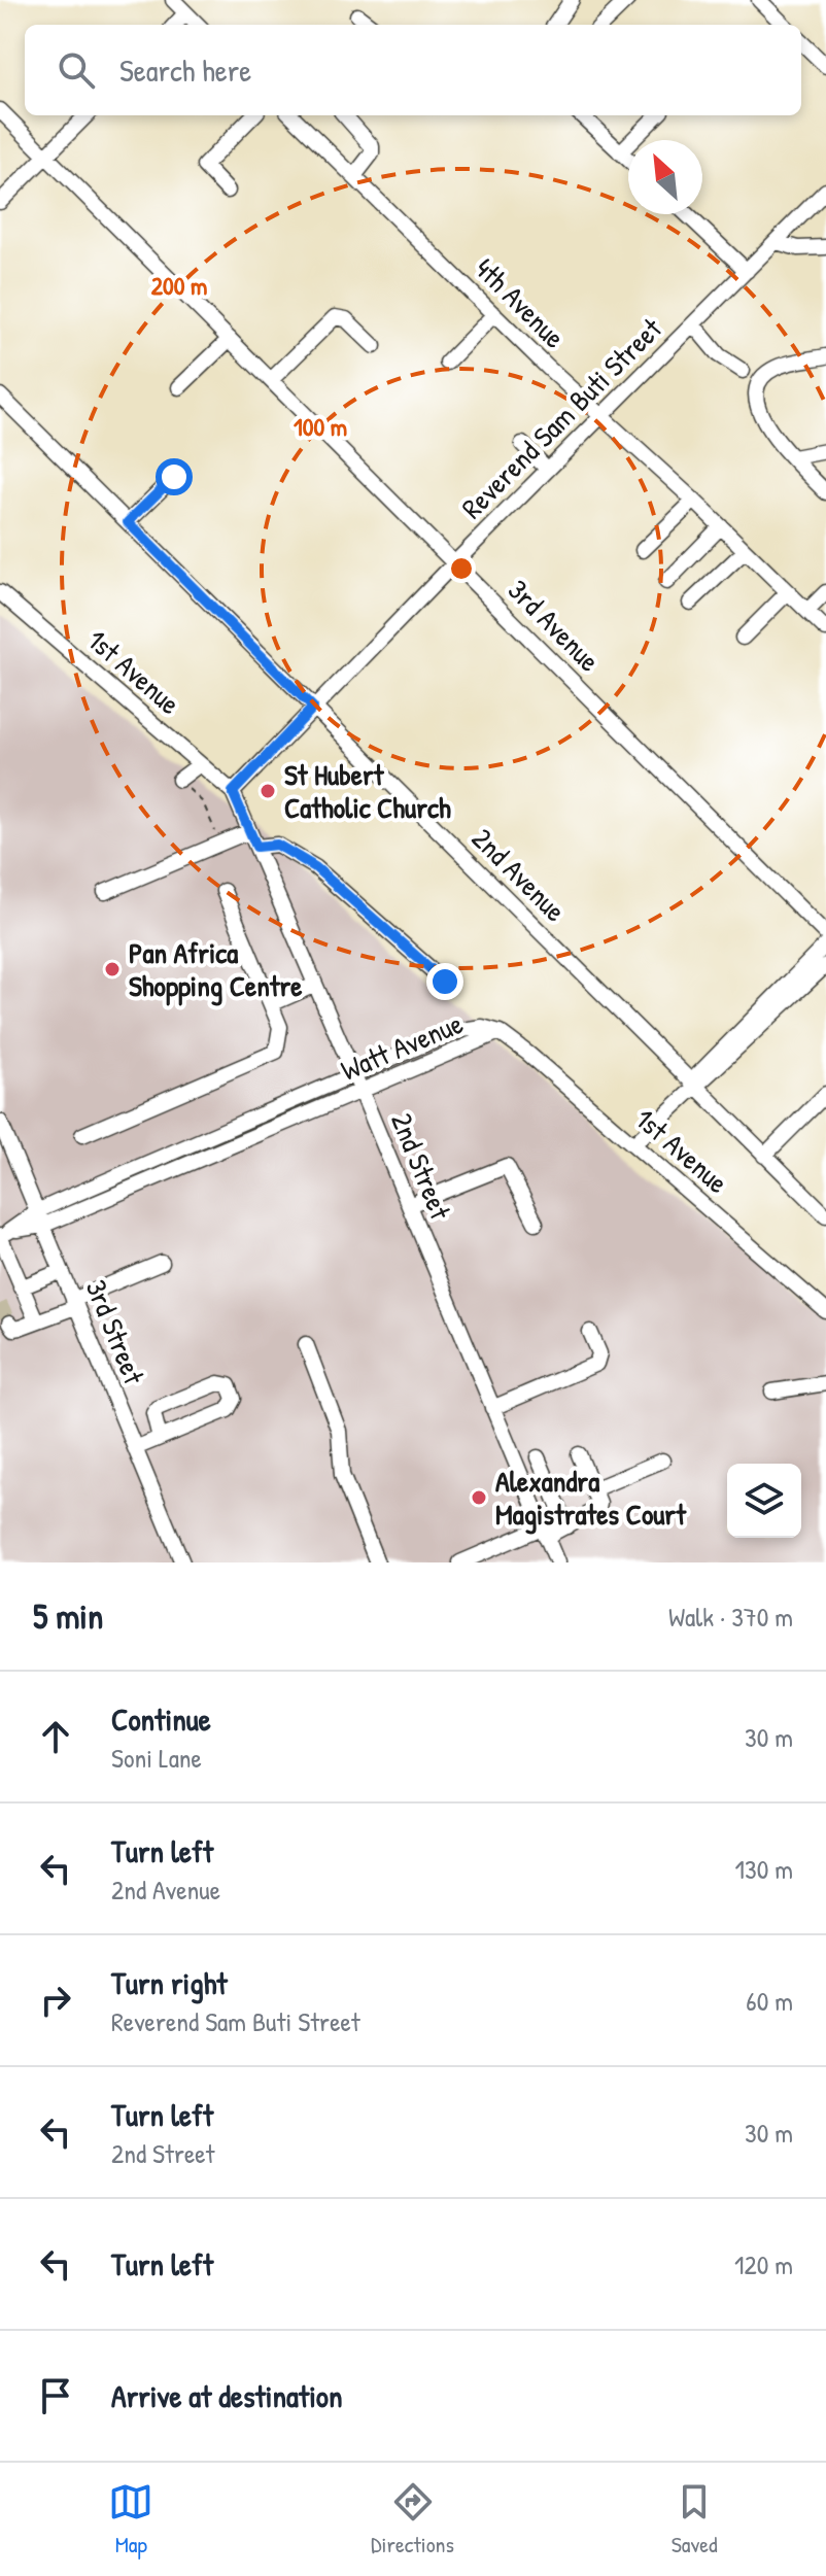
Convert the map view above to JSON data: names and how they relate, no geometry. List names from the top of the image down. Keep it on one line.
{"streets":{"street":["4th Avenue","Reverend Sam Buti Street","3rd Avenue","1st Avenue","2nd Avenue","Watt Avenue","2nd Street","3rd Street"]},"crossings":[["4th Avenue","Reverend Sam Buti Street"],["Reverend Sam Buti Street","3rd Avenue"],["Reverend Sam Buti Street","1st Avenue"],["Reverend Sam Buti Street","2nd Avenue"],["Reverend Sam Buti Street","2nd Street"],["1st Avenue","Watt Avenue"],["1st Avenue","2nd Street"],["Watt Avenue","2nd Street"],["Watt Avenue","3rd Street"]],"places":["St Hubert Catholic Church","Pan Africa Shopping Centre","Alexandra Magistrates Court"],"north":"top left","page":{"search":"Search here","heading":["5 min","Walk · 370 m"],"list":[["Continue","Soni Lane","30 m"],["Turn left","2nd Avenue","130 m"],["Turn right","Reverend Sam Buti Street","60 m"],["Turn left","2nd Street","30 m"],["Turn left","120 m"],"Arrive at destination"],"nav":["Map","Directions","Saved"]},"rings":["200 m","100 m"]}
